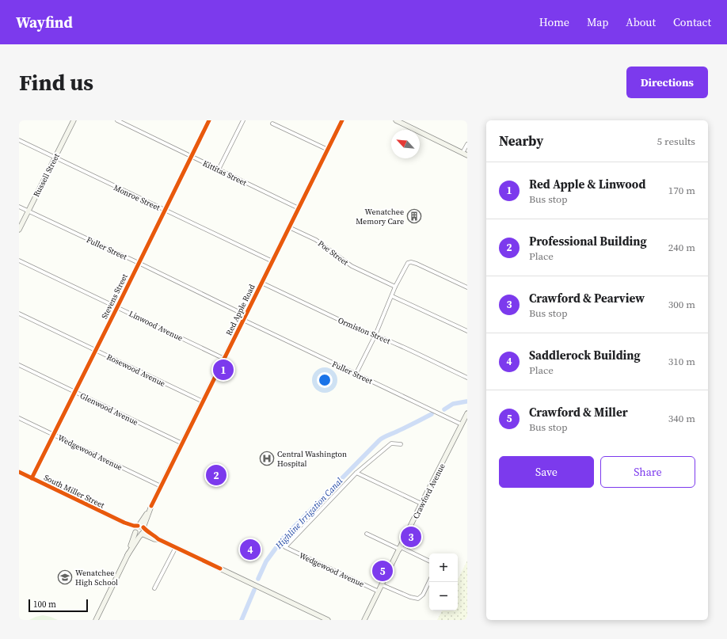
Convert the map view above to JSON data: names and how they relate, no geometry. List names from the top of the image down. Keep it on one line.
{"streets":{"street":["Kittitas Street","Russell Street","Monroe Street","Fuller Street","Poe Street","Stevens Street","Red Apple Road","Linwood Avenue","Ormiston Street","Rosewood Avenue","Glenwood Avenue","Wedgewood Avenue","South Miller Street","Crawford Avenue"]},"crossings":[["Kittitas Street","Stevens Street"],["Kittitas Street","Red Apple Road"],["Russell Street","Monroe Street"],["Russell Street","Fuller Street"],["Monroe Street","Stevens Street"],["Monroe Street","Red Apple Road"],["Fuller Street","Stevens Street"],["Fuller Street","Red Apple Road"],["Fuller Street","Crawford Avenue"],["Poe Street","Red Apple Road"],["Stevens Street","Linwood Avenue"],["Stevens Street","Rosewood Avenue"],["Stevens Street","Glenwood Avenue"],["Stevens Street","Wedgewood Avenue"],["Stevens Street","South Miller Street"],["Red Apple Road","Linwood Avenue"],["Red Apple Road","Ormiston Street"],["Red Apple Road","Rosewood Avenue"],["Red Apple Road","Glenwood Avenue"],["Red Apple Road","Wedgewood Avenue"],["Red Apple Road","South Miller Street"],["Wedgewood Avenue","Crawford Avenue"]],"water":["Highline Irrigation Canal"],"places":{"building":["Wenatchee Memory Care"],"hospital":["Central Washington Hospital"],"school or university":["Wenatchee High School"]},"scale_bar":"100 m","north":"top left","page":{"header":"Wayfind","nav":["Home","Map","About","Contact"],"buttons":["Directions",["Save","Share"]],"title":"Find us","heading":["Nearby","5 results"],"list":[{"mark":"1","name":"Red Apple & Linwood","note":"Bus stop","value":"170 m"},{"mark":"2","name":"Professional Building","note":"Place","value":"240 m"},{"mark":"3","name":"Crawford & Pearview","note":"Bus stop","value":"300 m"},{"mark":"4","name":"Saddlerock Building","note":"Place","value":"310 m"},{"mark":"5","name":"Crawford & Miller","note":"Bus stop","value":"340 m"}],"pins":["1","2","3","4","5"],"map_buttons":["+","−"],"scale":"100 m"}}
